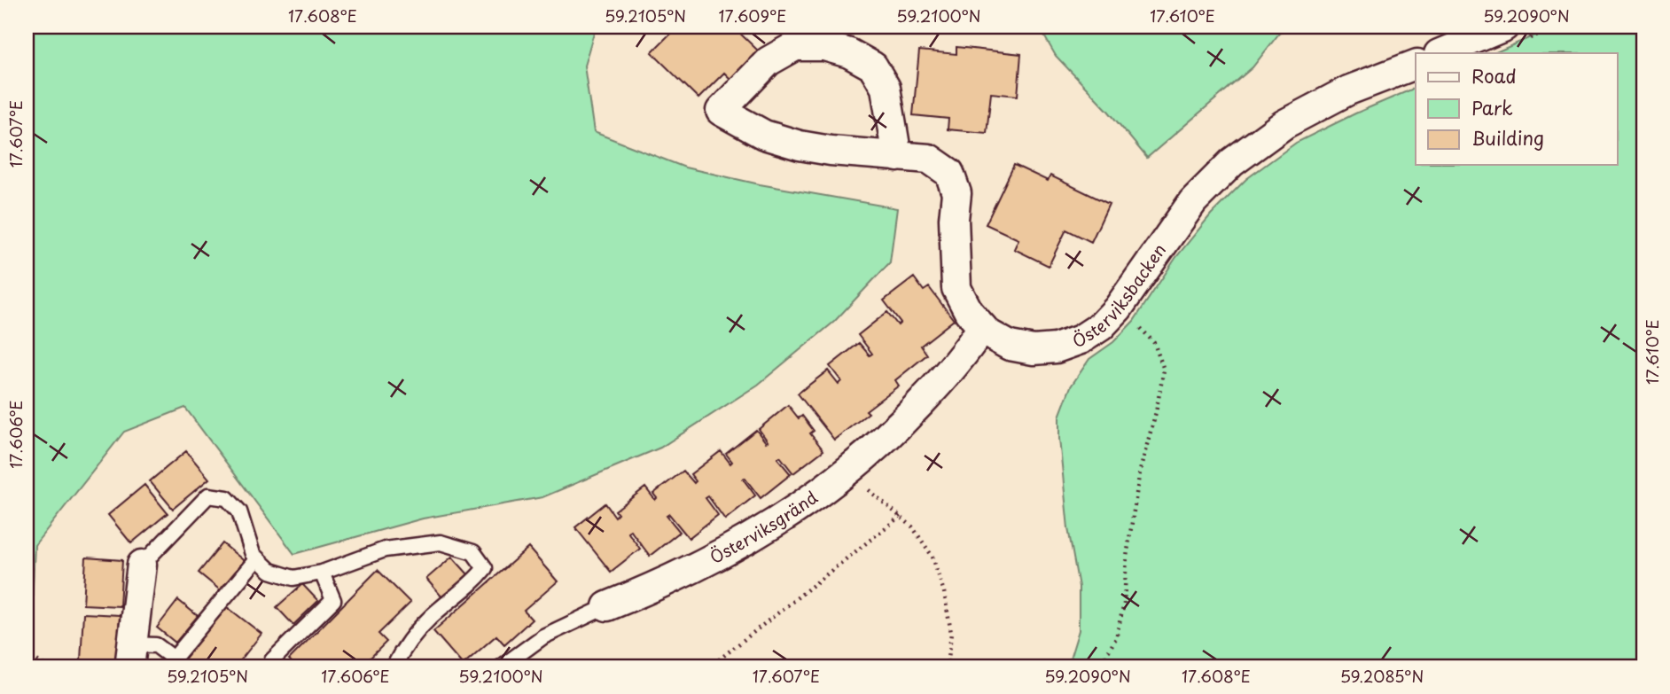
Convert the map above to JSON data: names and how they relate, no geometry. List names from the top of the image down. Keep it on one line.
{"streets":{"street":["Österviksbacken","Österviksgränd"]},"crossings":[["Österviksbacken","Österviksgränd"]],"legend":["Road","Park","Building"],"coordinates":["17.608°E","59.2105°N","17.609°E","59.2100°N","17.610°E","59.2090°N","17.607°E","17.606°E","59.2085°N"]}
